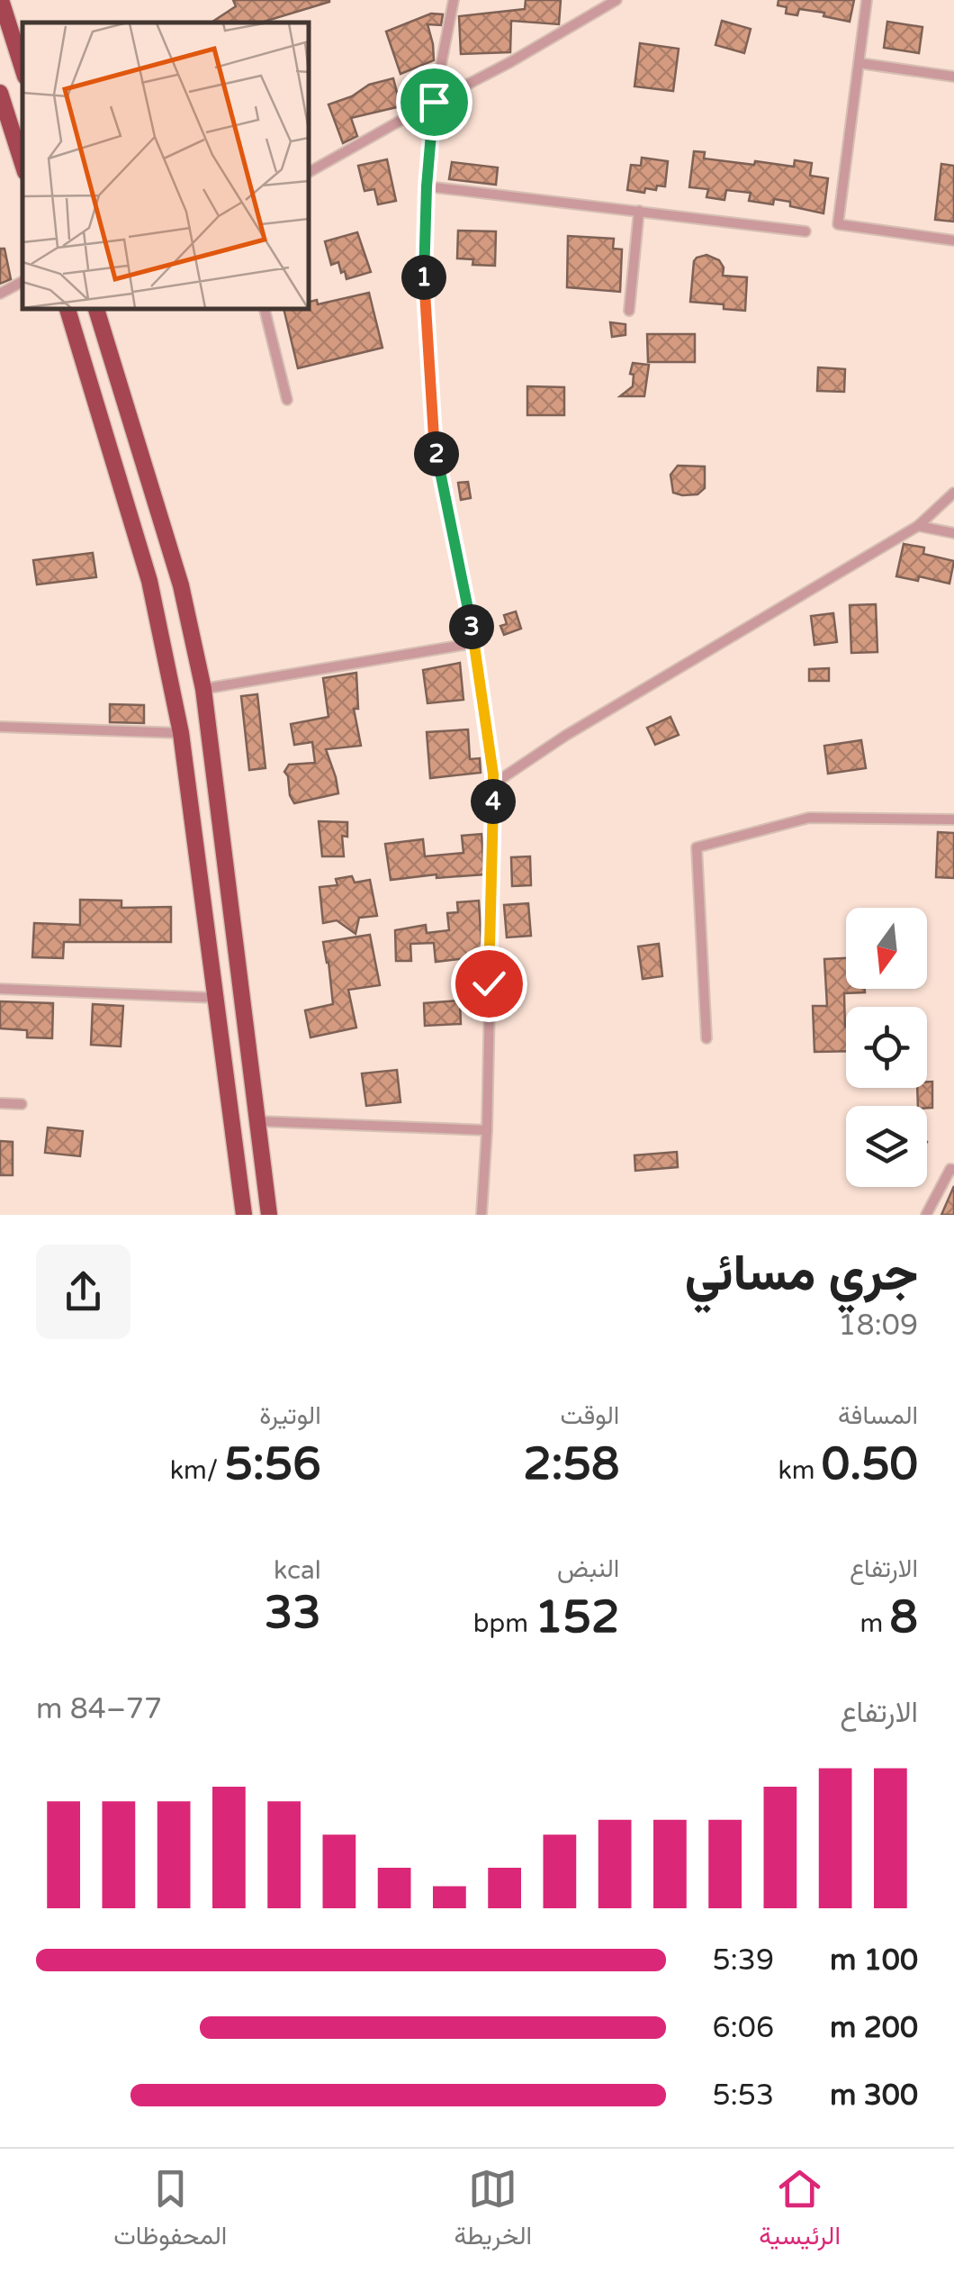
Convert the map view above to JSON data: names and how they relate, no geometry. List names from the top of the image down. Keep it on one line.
{"north":"bottom","page":{"pins":["1","2","3","4"],"heading":["جري مسائي","18:09"],"stats":[["المسافة","0.50 km"],["الوقت","2:58"],["الوتيرة","5:56 /km"],["الارتفاع","8 m"],["النبض","152 bpm"],["kcal","33"]],"chart":["الارتفاع","77–84 m"],"list":[{"name":"100 m","note":"5:39"},{"name":"200 m","note":"6:06"},{"name":"300 m","note":"5:53"}],"tabs":["الرئيسية","الخريطة","المحفوظات"]}}
